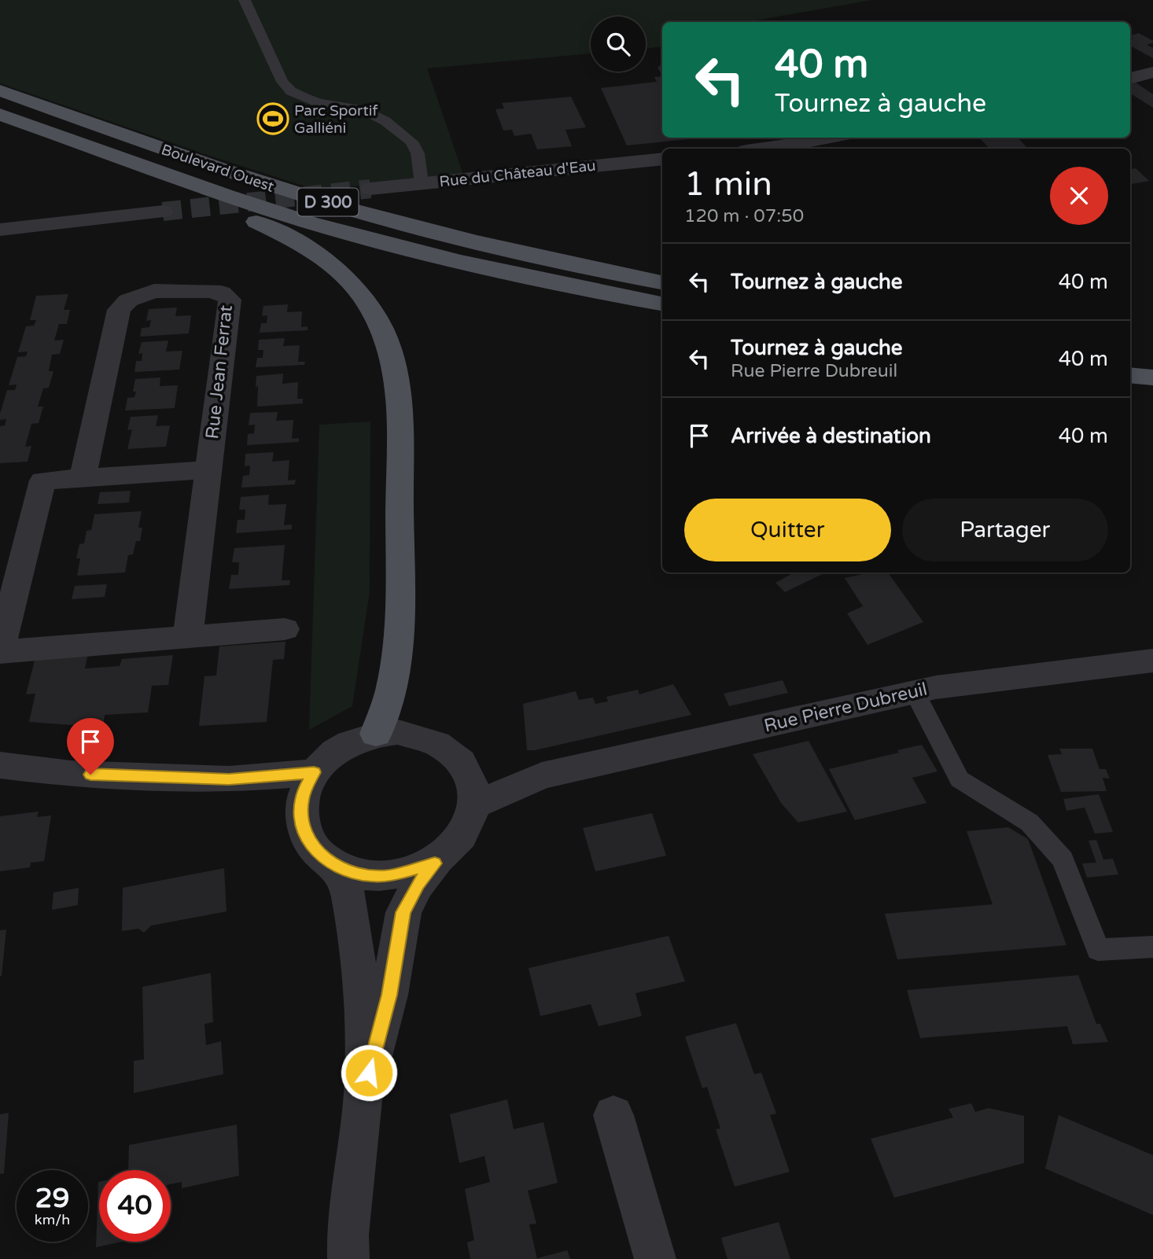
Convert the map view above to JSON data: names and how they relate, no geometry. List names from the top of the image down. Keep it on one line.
{"streets":{"main road":["Boulevard Ouest","D 300"],"street":["Rue du Château d'Eau","Rue Jean Ferrat","Rue Pierre Dubreuil"]},"places":{"sports":["Parc Sportif Galliéni"]},"page":{"turn":["40 m","Tournez à gauche"],"heading":["1 min","120 m · 07:50"],"list":[{"name":"Tournez à gauche","value":"40 m"},{"name":"Tournez à gauche","note":"Rue Pierre Dubreuil","value":"40 m"},{"name":"Arrivée à destination","value":"40 m"}],"buttons":["Quitter","Partager"],"speed":"29 km/h","limit":"40"}}
